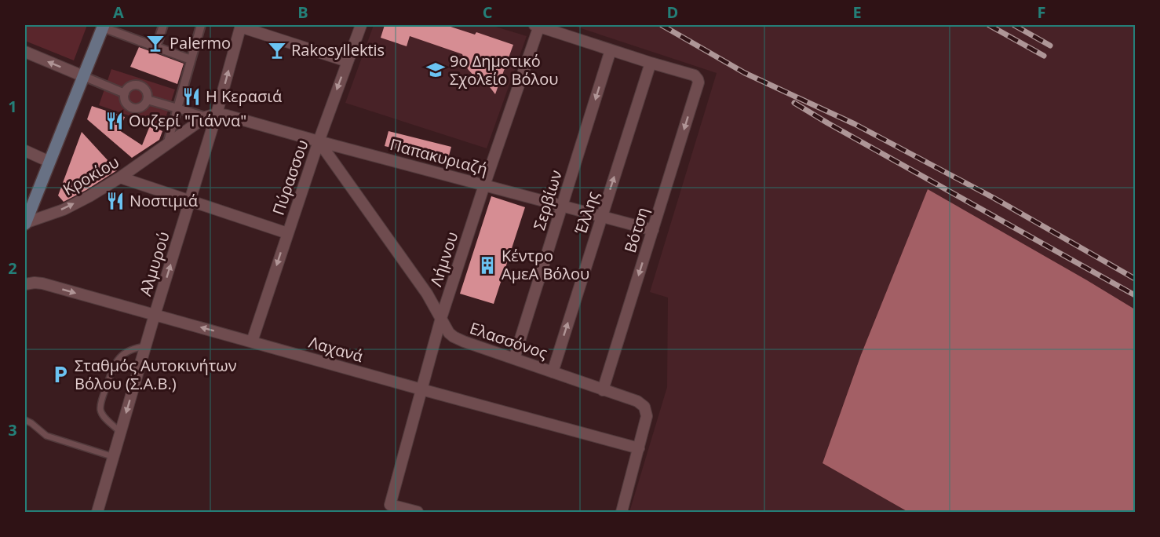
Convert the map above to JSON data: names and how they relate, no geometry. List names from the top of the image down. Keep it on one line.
{"streets":{"street":["Παπακυριαζή","Κροκίου","Πύρασσου","Σερβίων","Έλλης","Βότση","Λήμνου","Αλμυρού","Ελασσόνος","Λαχανά"]},"crossings":[["Παπακυριαζή","Κροκίου"],["Παπακυριαζή","Πύρασσου"],["Παπακυριαζή","Σερβίων"],["Παπακυριαζή","Έλλης"],["Παπακυριαζή","Βότση"],["Παπακυριαζή","Λήμνου"],["Παπακυριαζή","Αλμυρού"],["Παπακυριαζή","Ελασσόνος"],["Κροκίου","Αλμυρού"],["Πύρασσου","Ελασσόνος"],["Πύρασσου","Λαχανά"],["Σερβίων","Ελασσόνος"],["Έλλης","Βότση"],["Έλλης","Ελασσόνος"],["Βότση","Ελασσόνος"],["Λήμνου","Ελασσόνος"],["Λήμνου","Λαχανά"],["Αλμυρού","Λαχανά"],["Ελασσόνος","Λαχανά"]],"one_way":["Κροκίου","Πύρασσου","Σερβίων","Έλλης","Βότση"],"places":{"bar":["Palermo","Rakosyllektis"],"school or university":["9ο Δημοτικό Σχολείο Βόλου"],"restaurant":["Η Κερασιά","Ουζερί \"Γιάννα\"","Νοστιμιά"],"building":["Κέντρο ΑμεΑ Βόλου"],"parking":["Σταθμός Αυτοκινήτων Βόλου (Σ.Α.Β.)"]},"grid":{"columns":["A","B","C","D","E","F"],"rows":["1","2","3"]}}
